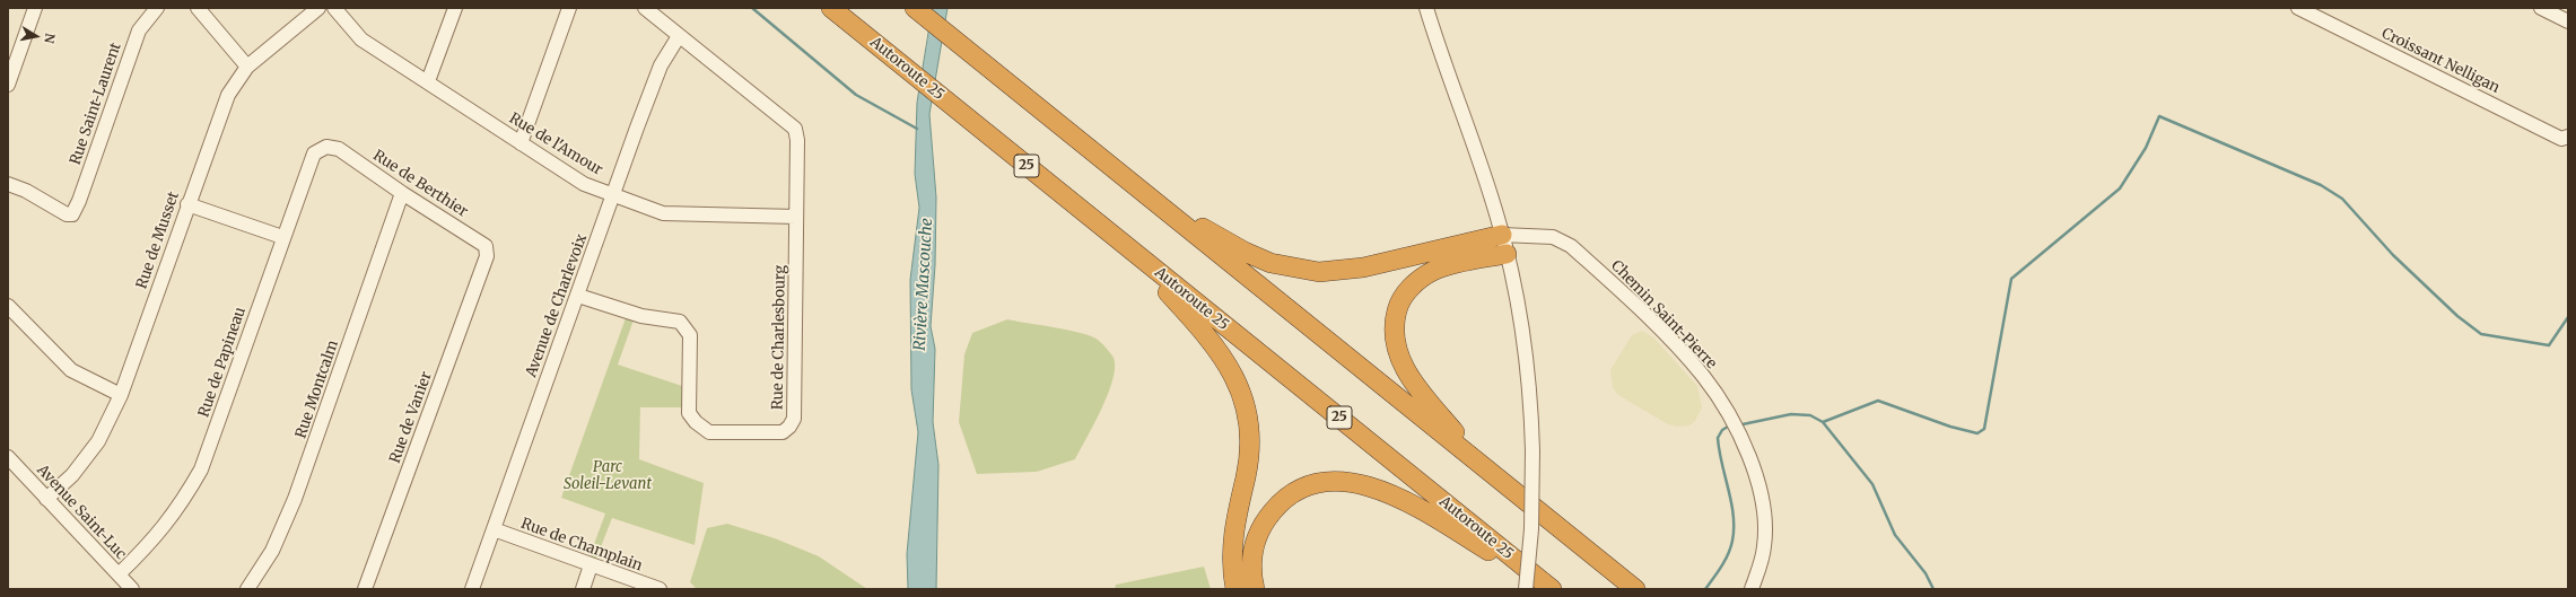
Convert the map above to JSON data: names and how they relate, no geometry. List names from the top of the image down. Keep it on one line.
{"streets":{"highway":["Autoroute 25","25"],"street":["Croissant Nelligan","Rue Saint-Laurent","Rue de l'Amour","Rue de Berthier","Rue de Musset","Avenue de Charlevoix","Chemin Saint-Pierre","Rue de Charlesbourg","Rue de Papineau","Rue Montcalm","Rue de Vanier","Avenue Saint-Luc","Rue de Champlain"]},"crossings":[["Rue de l'Amour","Avenue de Charlevoix"],["Rue de l'Amour","Rue de Charlesbourg"],["Rue de Berthier","Rue de Papineau"],["Rue de Berthier","Rue Montcalm"],["Rue de Berthier","Rue de Vanier"],["Rue de Musset","Avenue Saint-Luc"],["Avenue de Charlevoix","Rue de Charlesbourg"],["Avenue de Charlevoix","Rue de Champlain"],["Rue de Papineau","Avenue Saint-Luc"]],"water":["Rivière Mascouche"],"parks":["Parc Soleil-Levant"],"north":"right"}
